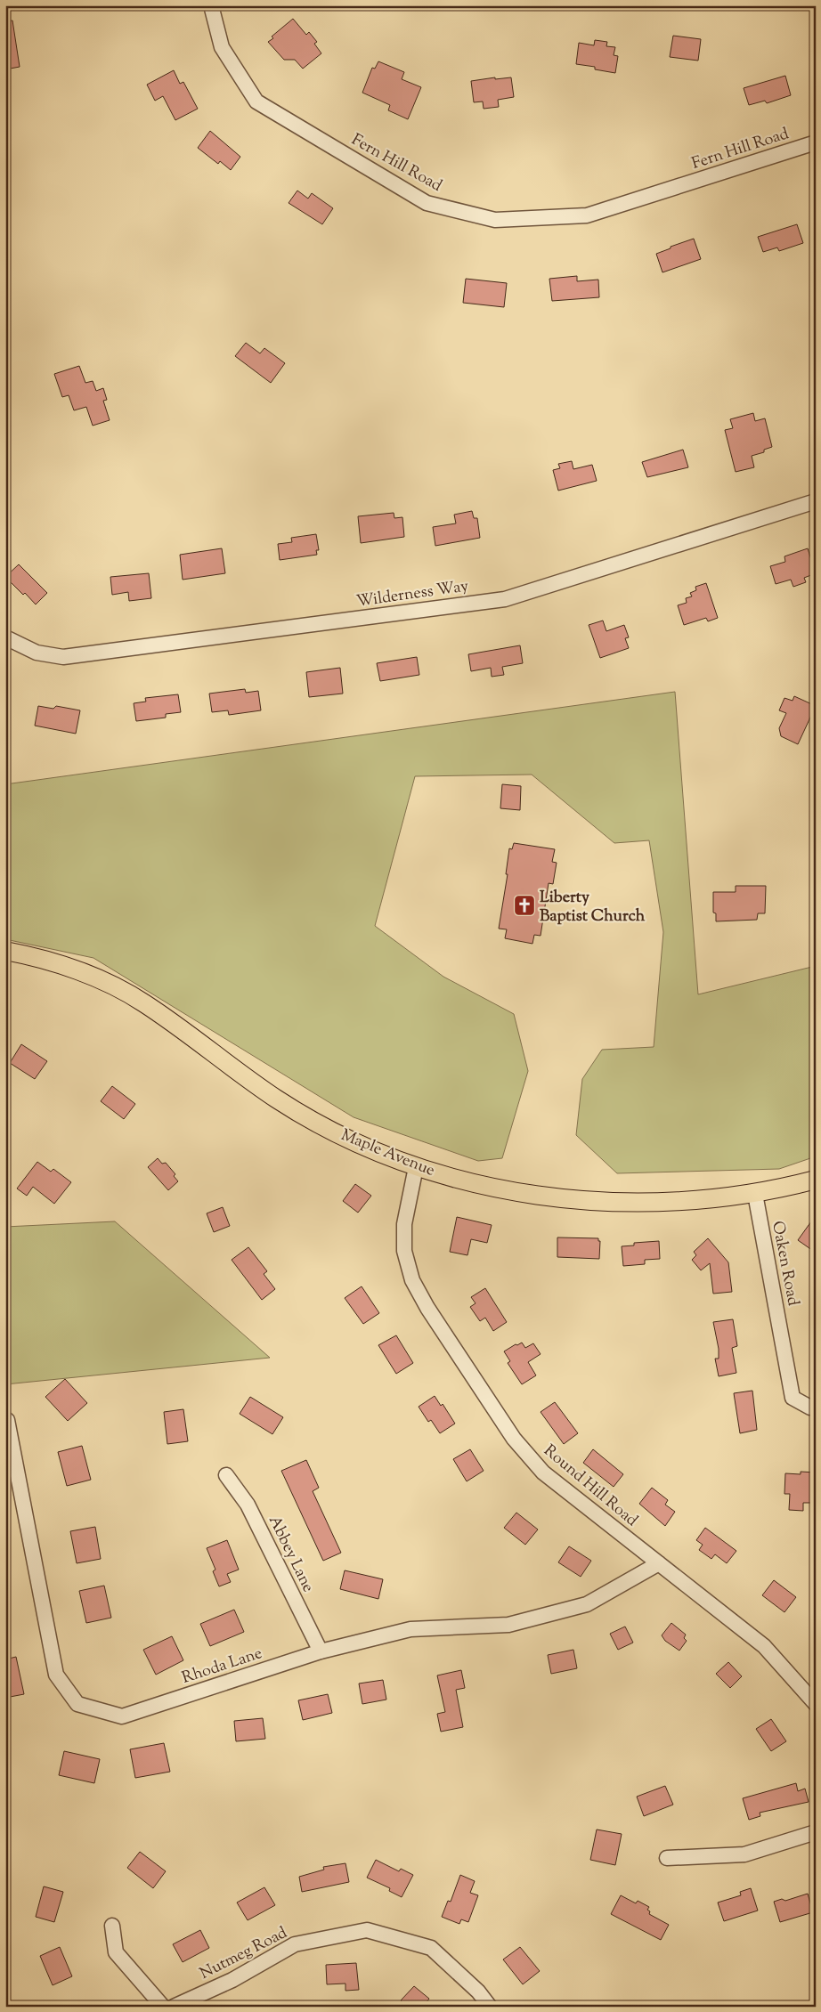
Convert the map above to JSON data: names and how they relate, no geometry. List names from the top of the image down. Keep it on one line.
{"streets":{"main road":["Maple Avenue"],"street":["Fern Hill Road","Wilderness Way","Oaken Road","Round Hill Road","Abbey Lane","Rhoda Lane","Nutmeg Road"]},"crossings":[["Maple Avenue","Oaken Road"],["Maple Avenue","Round Hill Road"],["Round Hill Road","Rhoda Lane"],["Abbey Lane","Rhoda Lane"]],"places":{"church":["Liberty Baptist Church"]}}
